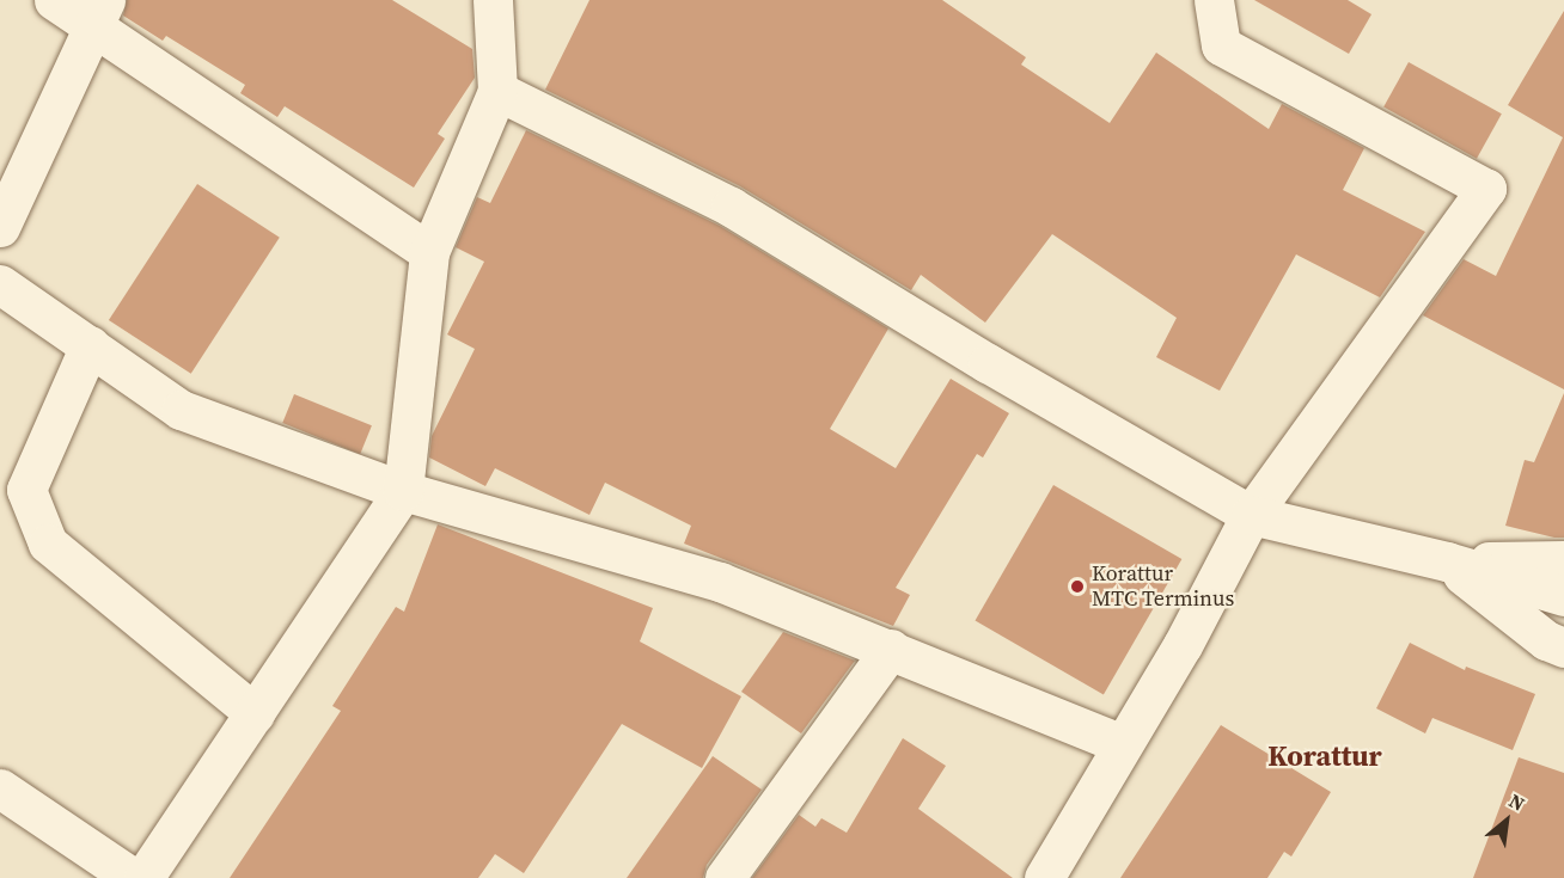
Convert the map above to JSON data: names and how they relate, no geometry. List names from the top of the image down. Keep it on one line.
{"districts":["Korattur"],"places":["Korattur MTC Terminus"],"north":"top right"}
